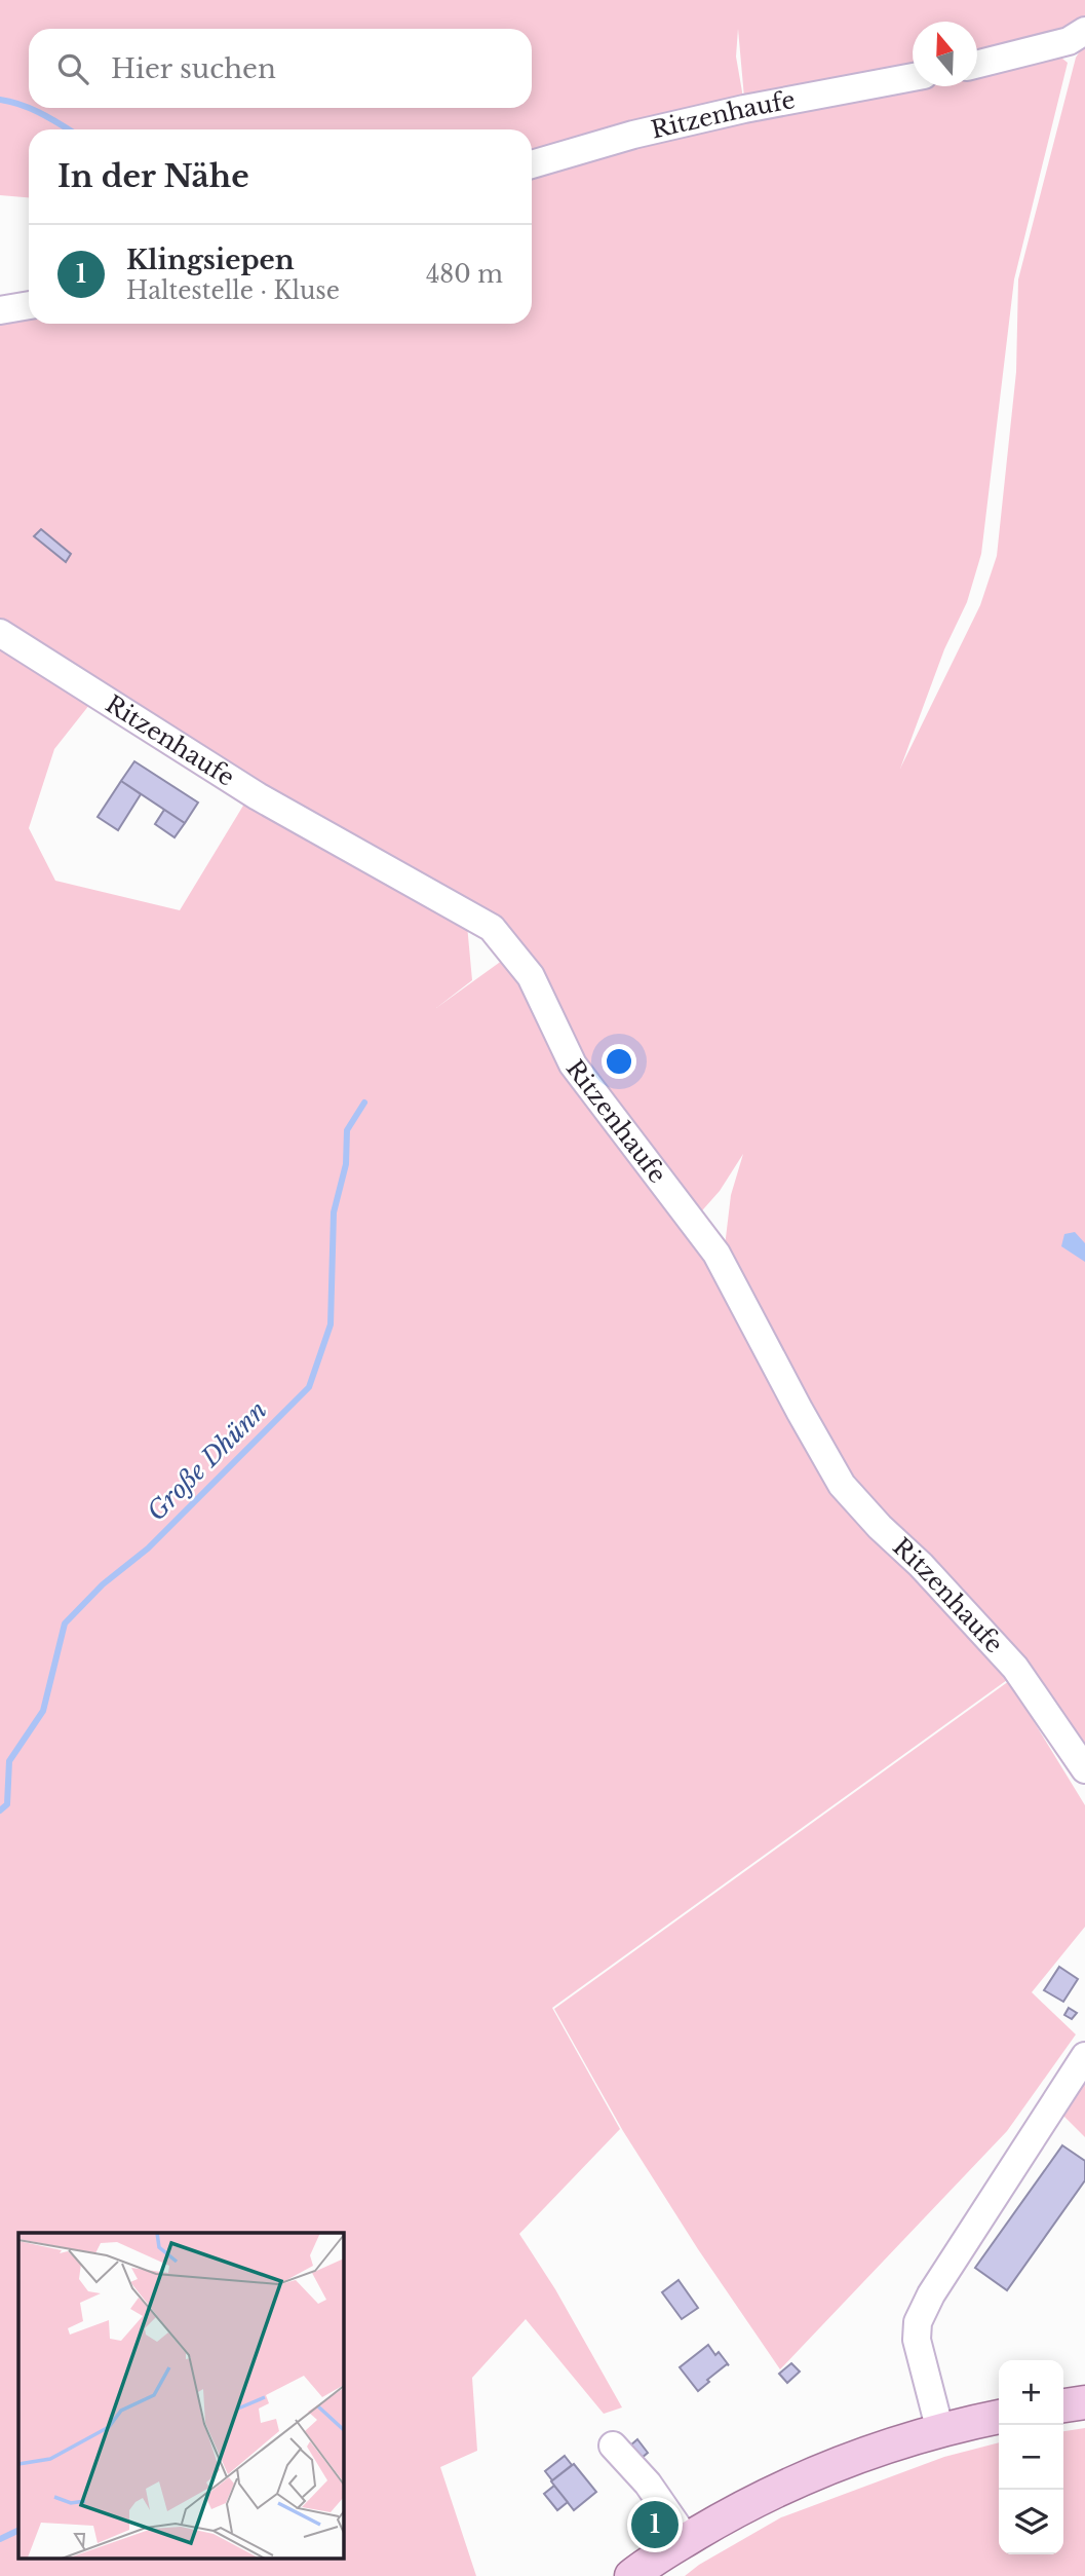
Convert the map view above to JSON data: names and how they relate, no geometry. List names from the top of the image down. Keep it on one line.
{"streets":{"street":["Ritzenhaufe"]},"water":["Große Dhünn"],"north":"top","page":{"search":"Hier suchen","heading":"In der Nähe","list":[{"mark":"1","name":"Klingsiepen","note":"Haltestelle · Kluse","value":"480 m"}],"map_buttons":["+","−"],"pins":"1"}}
